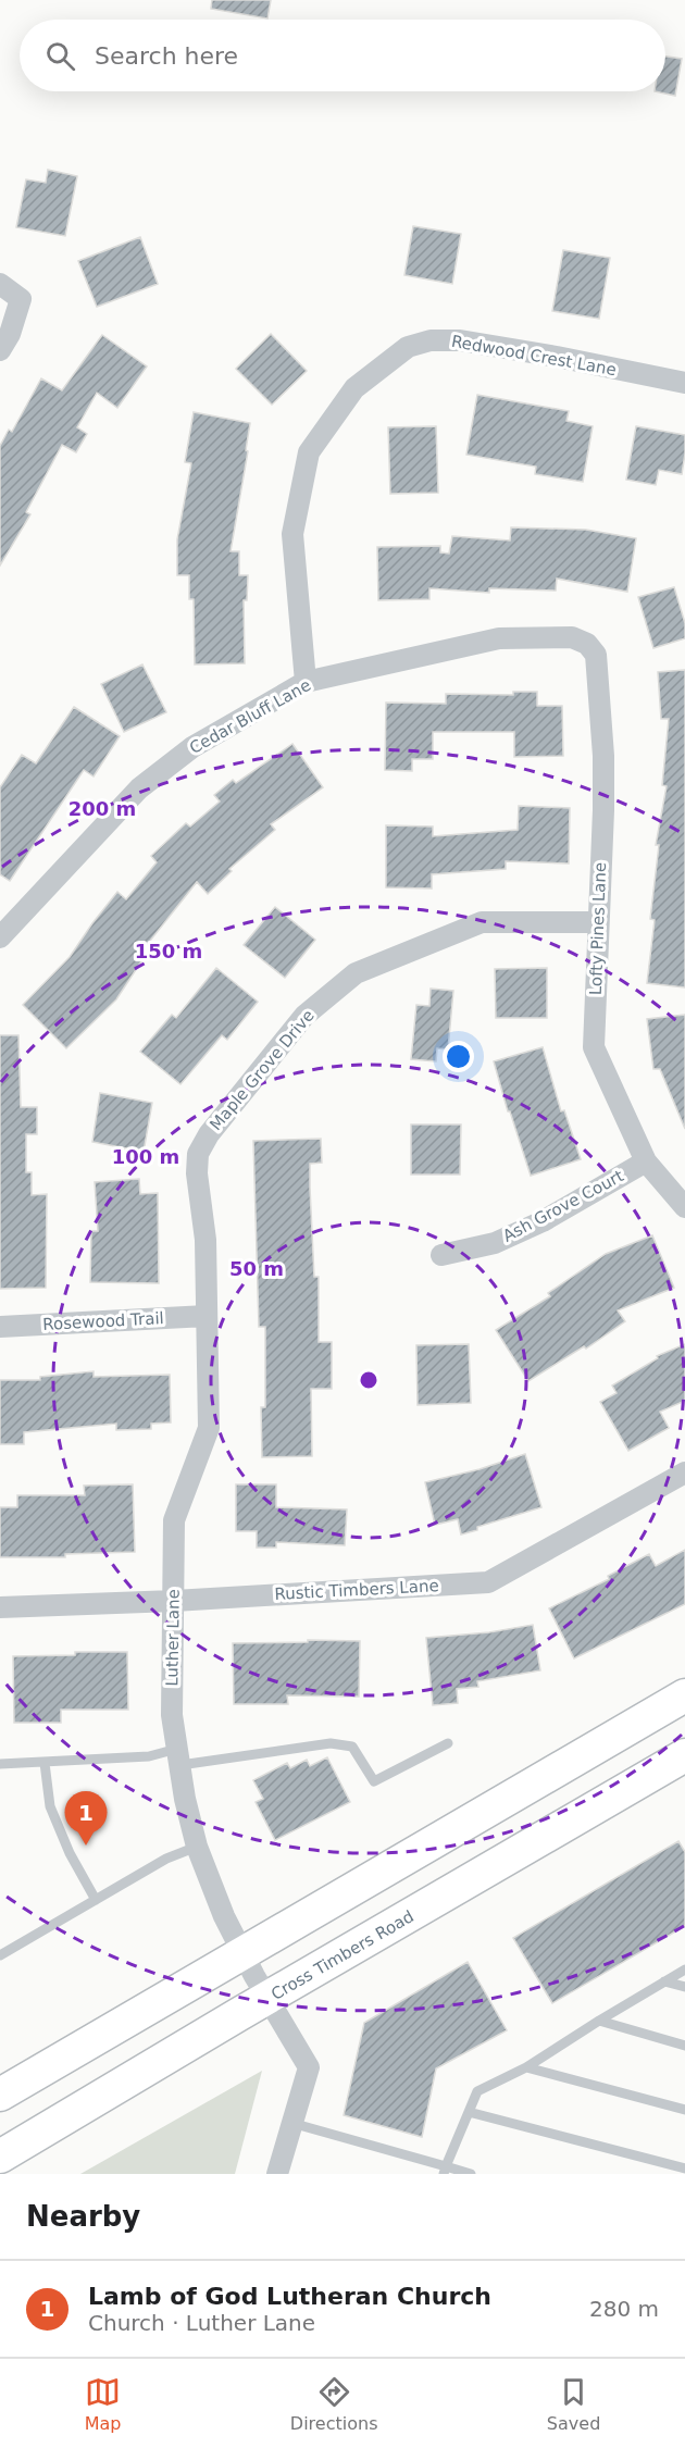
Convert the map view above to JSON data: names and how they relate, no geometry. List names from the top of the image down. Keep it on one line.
{"streets":{"main road":["Cross Timbers Road"],"street":["Redwood Crest Lane","Cedar Bluff Lane","Lofty Pines Lane","Maple Grove Drive","Ash Grove Court","Rosewood Trail","Rustic Timbers Lane","Luther Lane"]},"crossings":[["Redwood Crest Lane","Cedar Bluff Lane"],["Cedar Bluff Lane","Lofty Pines Lane"],["Lofty Pines Lane","Maple Grove Drive"],["Lofty Pines Lane","Ash Grove Court"],["Maple Grove Drive","Rosewood Trail"],["Maple Grove Drive","Luther Lane"],["Rosewood Trail","Luther Lane"],["Rustic Timbers Lane","Luther Lane"],["Luther Lane","Cross Timbers Road"]],"page":{"search":"Search here","pins":"1","heading":"Nearby","list":[{"mark":"1","name":"Lamb of God Lutheran Church","note":"Church · Luther Lane","value":"280 m"}],"nav":["Map","Directions","Saved"]},"rings":["200 m","150 m","100 m","50 m"]}
